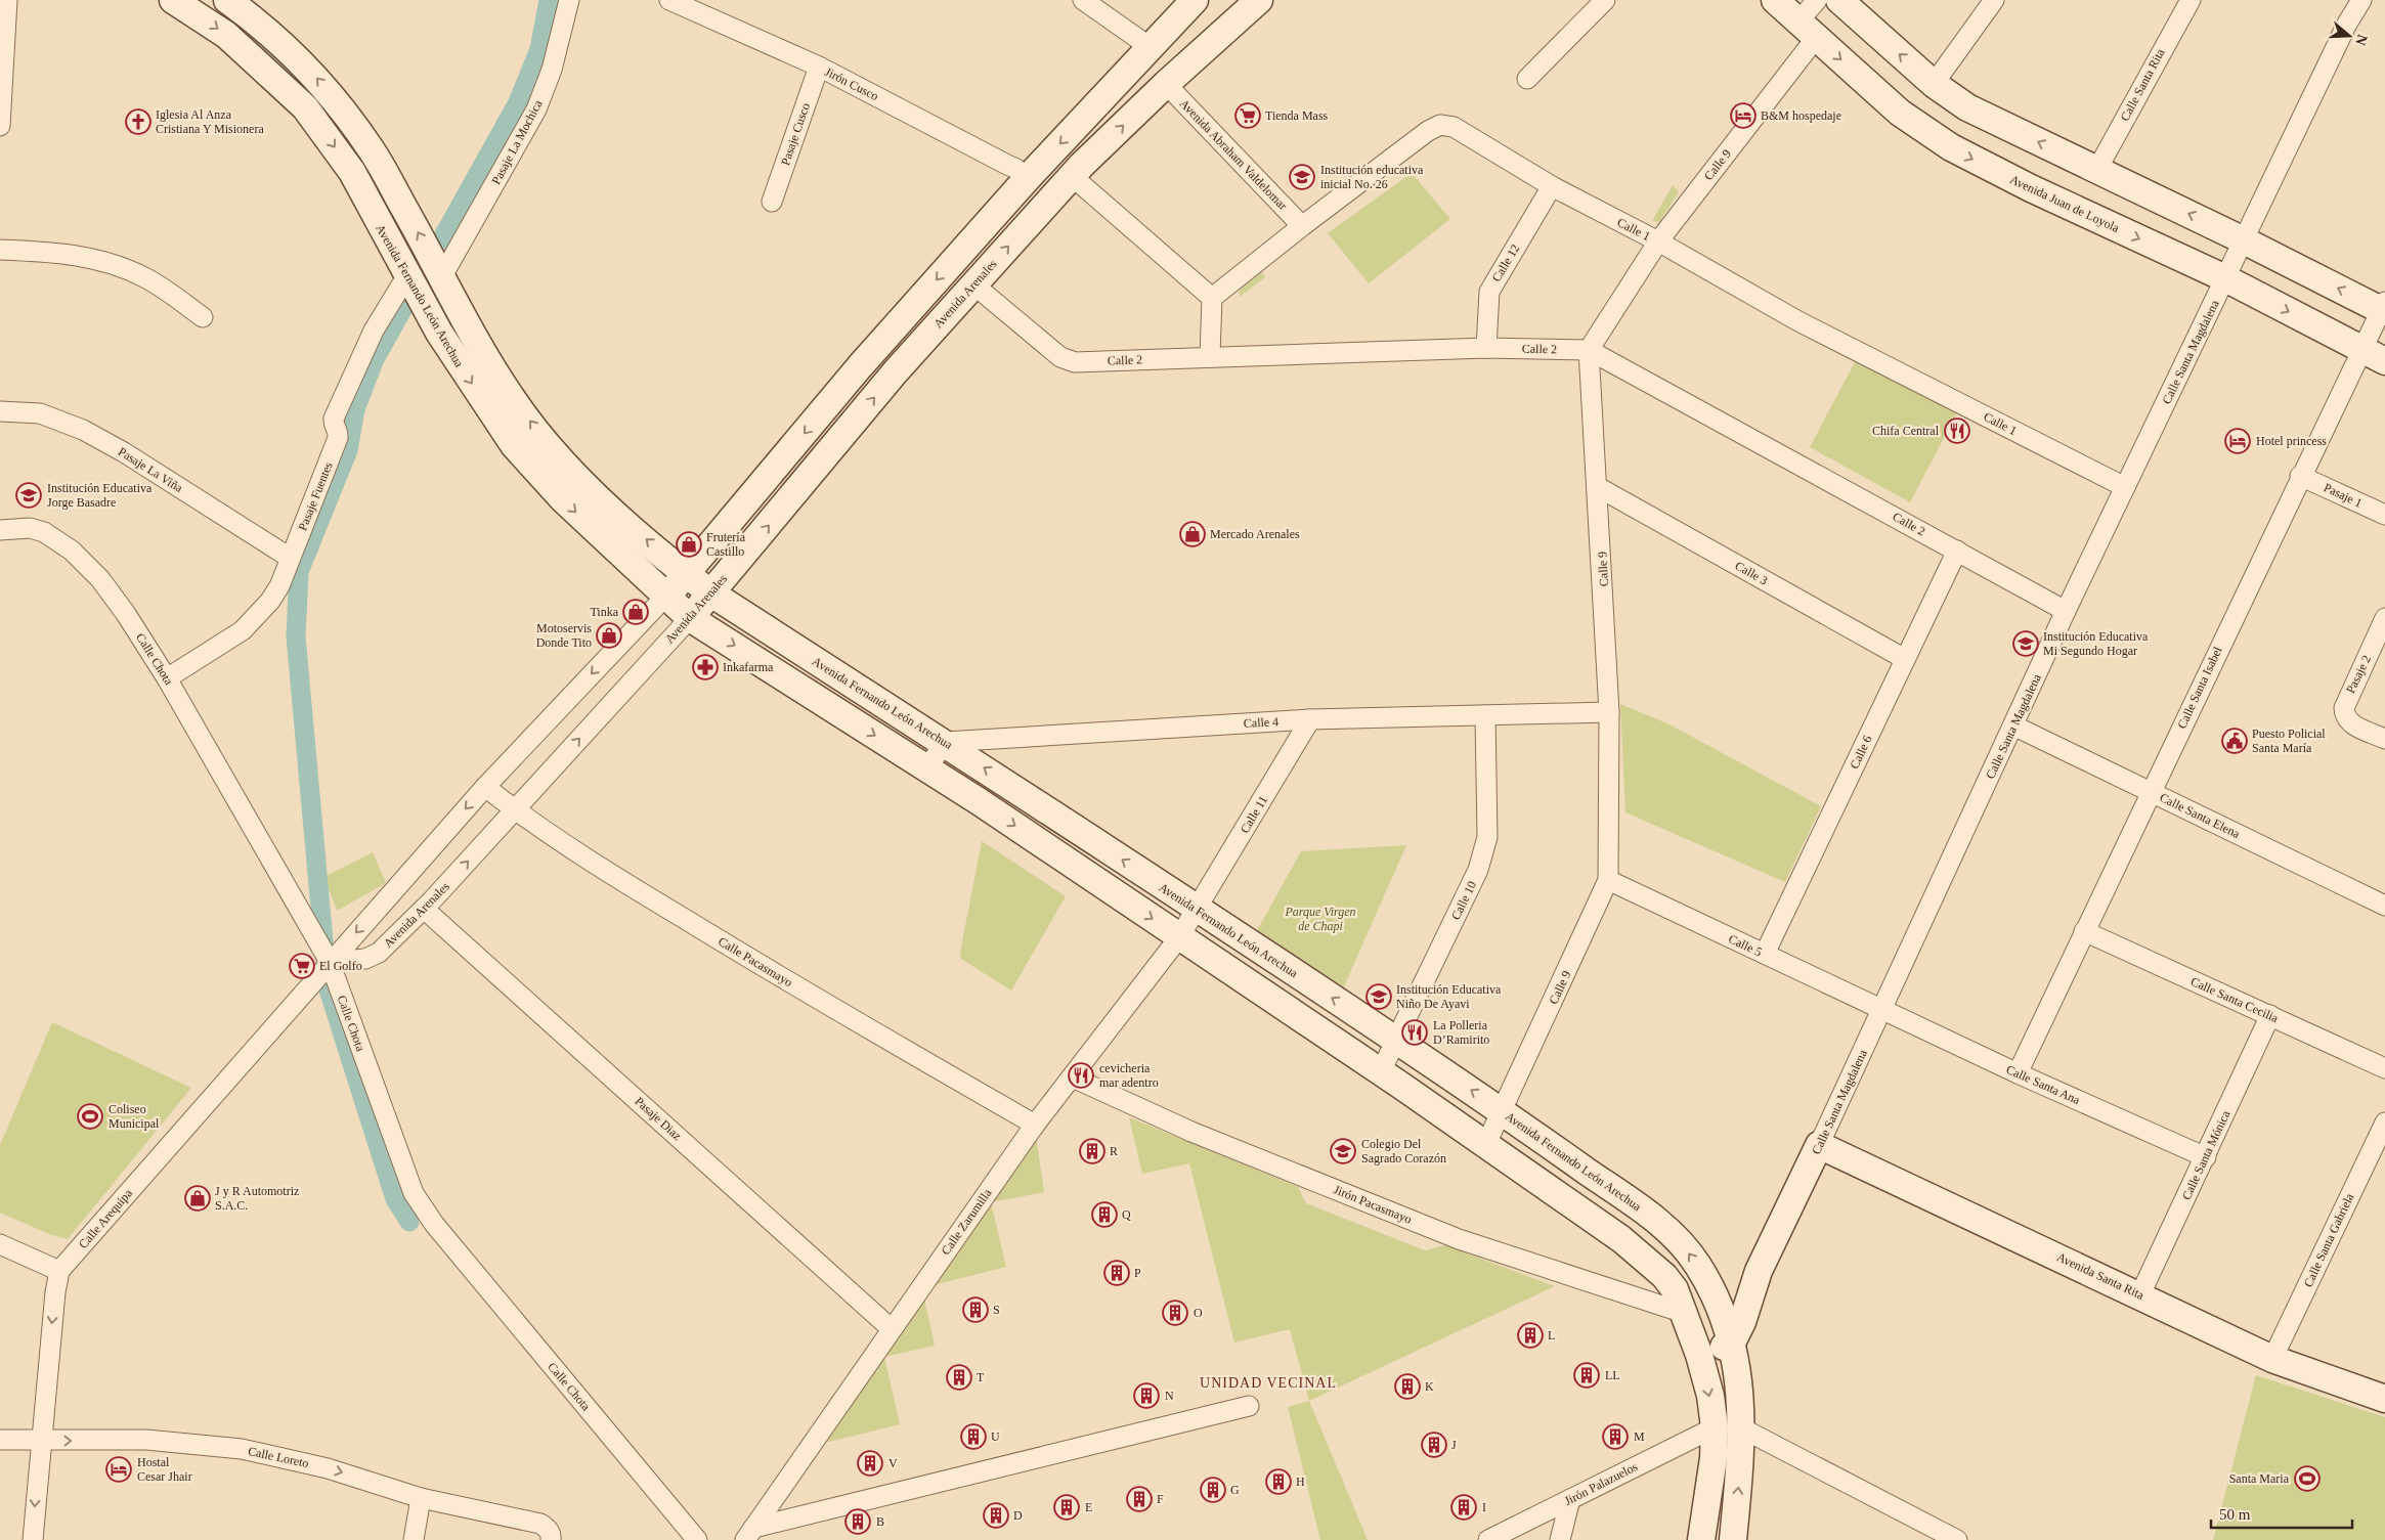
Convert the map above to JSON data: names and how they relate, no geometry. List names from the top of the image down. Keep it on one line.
{"streets":{"main road":["Avenida Juan de Loyola","Avenida Arenales","Avenida Fernando León Arechua","Calle Santa Magdalena","Avenida Santa Rita"],"street":["Jirón Cusco","Calle Santa Rita","Pasaje Cusco","Pasaje La Mochica","Avenida Abraham Valdelomar","Calle 9","Calle 1","Calle 12","Calle 2","Pasaje La Viña","Pasaje 1","Pasaje Fuentes","Calle 3","Calle Chota","Pasaje 2","Calle Santa Isabel","Calle 4","Calle 6","Calle 11","Calle Santa Elena","Calle 10","Calle 5","Calle Pacasmayo","Calle Santa Cecilia","Calle Santa Ana","Pasaje Diaz","Calle Santa Mónica","Jirón Pacasmayo","Calle Arequipa","Calle Zarumilla","Calle Santa Gabriela","Calle Loreto","Jirón Palazuelos"]},"crossings":[["Jirón Cusco","Pasaje Cusco"],["Pasaje La Mochica","Avenida Fernando León Arechua"],["Avenida Abraham Valdelomar","Calle 1"],["Avenida Abraham Valdelomar","Avenida Arenales"],["Calle 9","Avenida Juan de Loyola"],["Calle 9","Calle 1"],["Calle 9","Avenida Fernando León Arechua"],["Calle 9","Calle 2"],["Calle 9","Calle 3"],["Calle 9","Calle 4"],["Calle 9","Calle 5"],["Avenida Juan de Loyola","Calle Santa Magdalena"],["Avenida Juan de Loyola","Calle Santa Isabel"],["Calle 1","Calle 12"],["Calle 1","Calle Santa Magdalena"],["Calle 12","Calle 2"],["Avenida Arenales","Avenida Fernando León Arechua"],["Avenida Arenales","Calle 2"],["Avenida Arenales","Calle Chota"],["Avenida Arenales","Calle Pacasmayo"],["Avenida Arenales","Pasaje Diaz"],["Avenida Arenales","Calle Arequipa"],["Avenida Fernando León Arechua","Calle Santa Magdalena"],["Avenida Fernando León Arechua","Pasaje Fuentes"],["Avenida Fernando León Arechua","Calle 4"],["Avenida Fernando León Arechua","Calle 11"],["Avenida Fernando León Arechua","Calle 10"],["Avenida Fernando León Arechua","Calle Zarumilla"],["Calle 2","Calle Santa Magdalena"],["Calle 2","Calle 6"],["Calle Santa Magdalena","Calle Santa Elena"],["Calle Santa Magdalena","Calle 5"],["Calle Santa Magdalena","Calle Santa Ana"],["Calle Santa Magdalena","Avenida Santa Rita"],["Pasaje La Viña","Pasaje Fuentes"],["Pasaje 1","Calle Santa Isabel"],["Pasaje Fuentes","Calle Chota"],["Calle 3","Calle 6"],["Calle Chota","Calle Arequipa"],["Calle Santa Isabel","Calle Santa Elena"],["Calle Santa Isabel","Calle Santa Cecilia"],["Calle Santa Isabel","Calle Santa Ana"],["Calle 4","Calle 11"],["Calle 4","Calle 10"],["Calle 6","Calle 5"],["Calle 11","Calle Zarumilla"],["Calle 5","Calle Santa Ana"],["Calle Pacasmayo","Calle Zarumilla"],["Calle Santa Cecilia","Calle Santa Mónica"],["Calle Santa Ana","Calle Santa Mónica"],["Pasaje Diaz","Calle Zarumilla"],["Calle Santa Mónica","Avenida Santa Rita"],["Jirón Pacasmayo","Calle Zarumilla"],["Calle Santa Gabriela","Avenida Santa Rita"]],"one_way":["Calle Loreto"],"districts":["UNIDAD VECINAL"],"parks":["Parque Virgen de Chapi"],"places":{"supermarket":["Tienda Mass","El Golfo"],"hotel":["B&M hospedaje","Hotel princess","Hostal Cesar Jhair"],"church":["Iglesia Al Anza Cristiana Y Misionera"],"school or university":["Institución educativa inicial No. 26","Institución Educativa Jorge Basadre","Institución Educativa Mi Segundo Hogar","Institución Educativa Niño De Ayavi","Colegio Del Sagrado Corazón"],"restaurant":["Chifa Central","La Polleria D’Ramirito","cevicheria mar adentro"],"shop":["Mercado Arenales","Frutería Castillo","Tinka","Motoservis Donde Tito","J y R Automotriz S.A.C."],"pharmacy":["Inkafarma"],"public building":["Puesto Policial Santa María"],"sports":["Coliseo Municipal","Santa Maria"],"building":["R","Q","P","S","O","L","LL","T","K","N","U","M","J","V","H","G","F","E","I","D","B"]},"scale_bar":"50 m","north":"right"}
